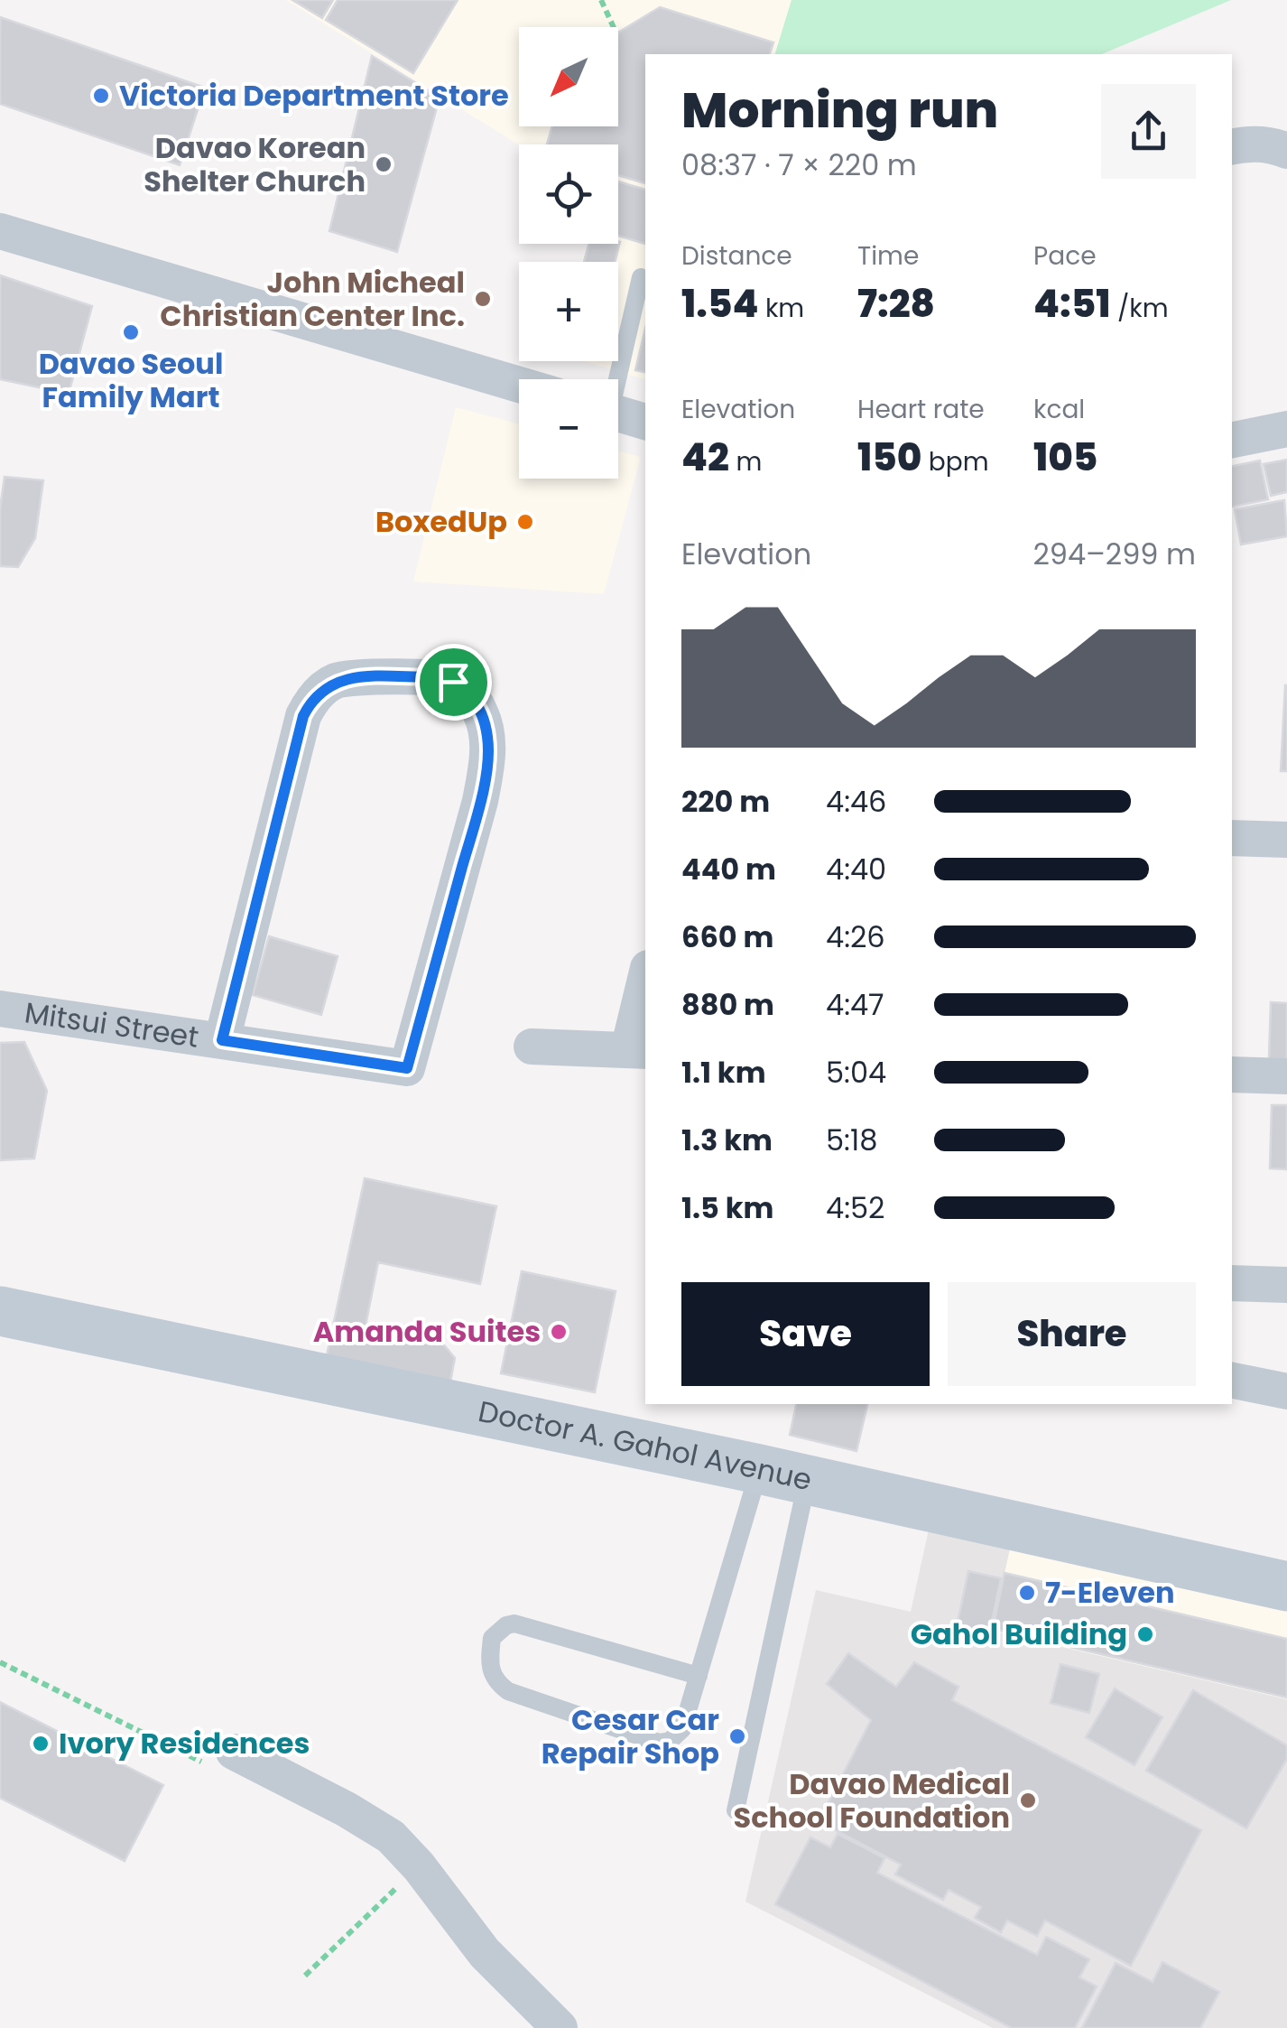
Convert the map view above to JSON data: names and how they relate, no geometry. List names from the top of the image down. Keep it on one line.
{"streets":{"main road":["Doctor A. Gahol Avenue"],"street":["Mitsui Street"]},"places":["Victoria Department Store","Davao Korean Shelter Church","John Micheal Christian Center Inc.","Davao Seoul Family Mart","BoxedUp","Amanda Suites","7-Eleven","Gahol Building","Cesar Car Repair Shop","Ivory Residences","Davao Medical School Foundation"],"north":"bottom left","page":{"map_buttons":["+","−"],"heading":["Morning run","08:37 · 7 × 220 m"],"stats":[["Distance","1.54 km"],["Time","7:28"],["Pace","4:51 /km"],["Elevation","42 m"],["Heart rate","150 bpm"],["kcal","105"]],"chart":["Elevation","294–299 m"],"list":[{"name":"220 m","note":"4:46"},{"name":"440 m","note":"4:40"},{"name":"660 m","note":"4:26"},{"name":"880 m","note":"4:47"},{"name":"1.1 km","note":"5:04"},{"name":"1.3 km","note":"5:18"},{"name":"1.5 km","note":"4:52"}],"buttons":["Save","Share"]}}
